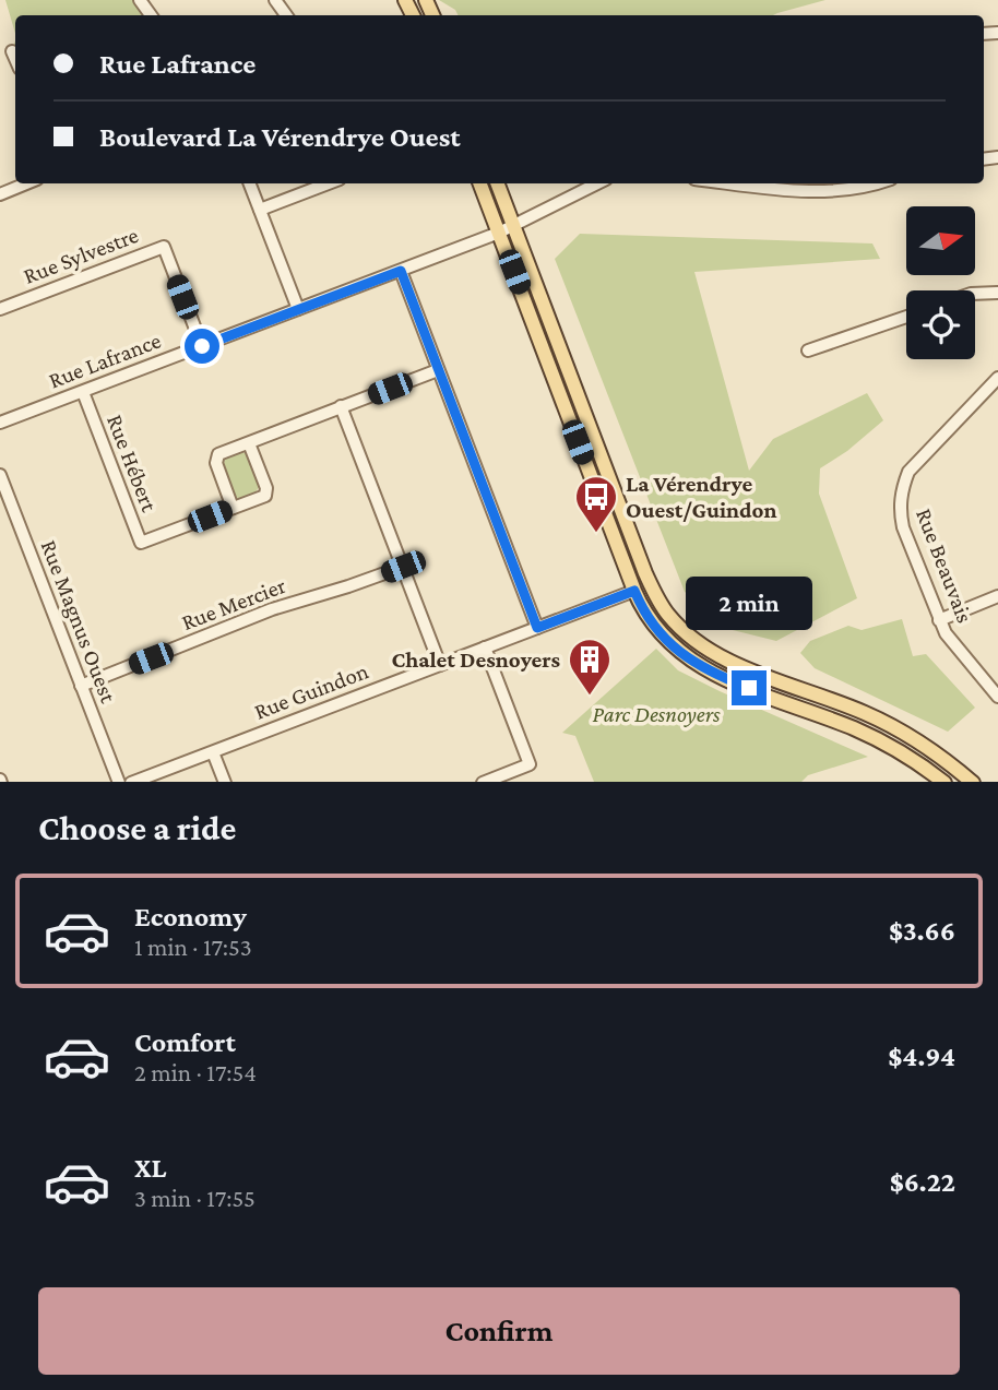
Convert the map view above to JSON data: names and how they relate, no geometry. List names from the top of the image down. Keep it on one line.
{"streets":{"street":["Rue Sylvestre","Rue Lafrance","Rue Hébert","Rue Beauvais","Rue Mercier","Rue Magnus Ouest","Rue Guindon"]},"crossings":[["Rue Sylvestre","Rue Lafrance"],["Rue Lafrance","Rue Hébert"],["Rue Mercier","Rue Magnus Ouest"]],"parks":["Parc Desnoyers"],"places":{"bus stop":["La Vérendrye Ouest/Guindon"],"building":["Chalet Desnoyers"]},"north":"right","page":{"banner":["Rue Lafrance","Boulevard La Vérendrye Ouest"],"bubble":"2 min","heading":"Choose a ride","list":[{"name":"Economy","note":"1 min · 17:53","value":"$3.66"},{"name":"Comfort","note":"2 min · 17:54","value":"$4.94"},{"name":"XL","note":"3 min · 17:55","value":"$6.22"}],"buttons":"Confirm"}}
